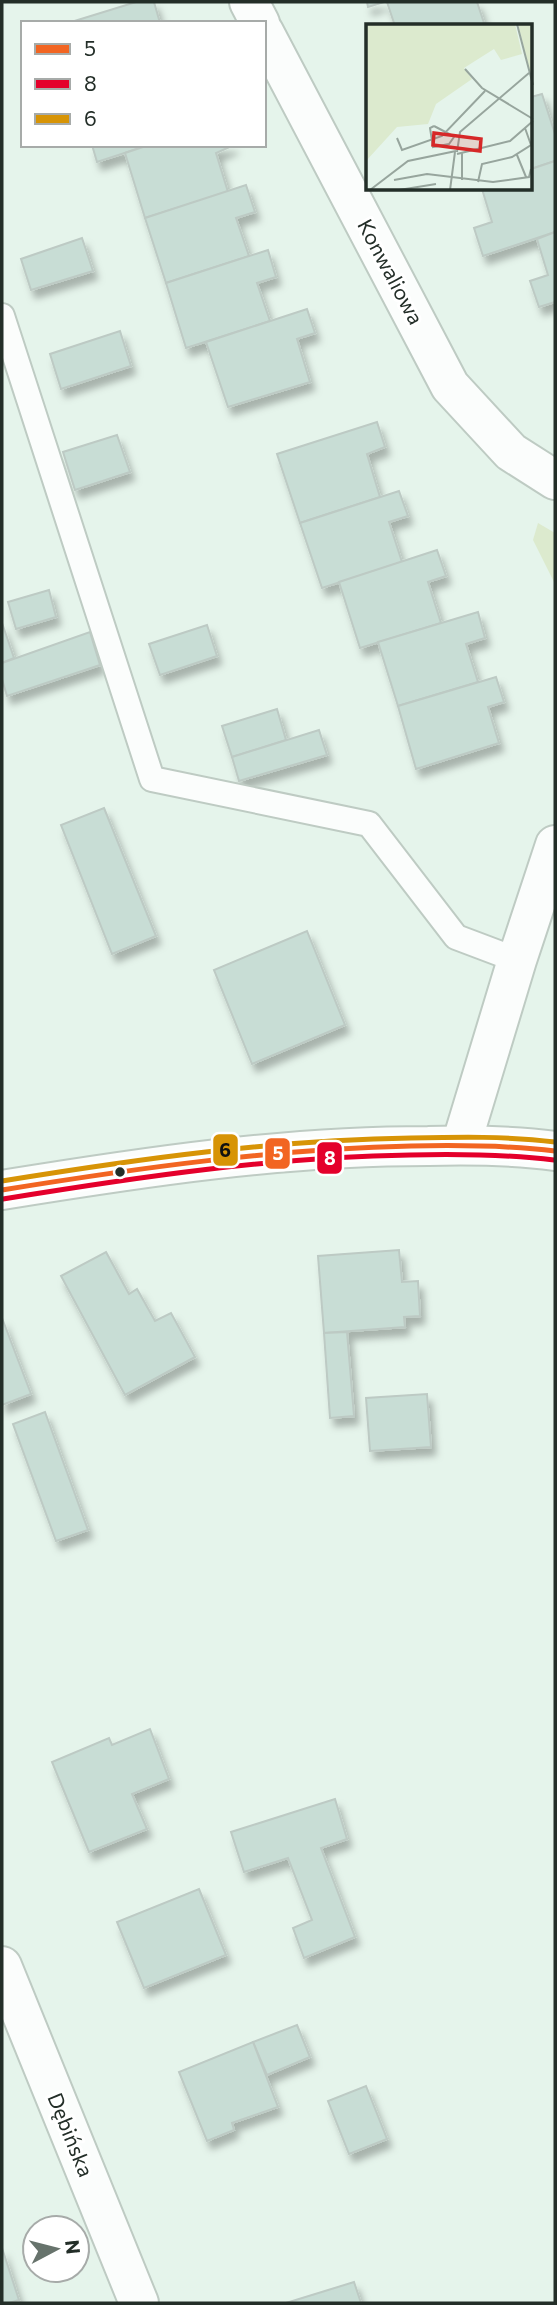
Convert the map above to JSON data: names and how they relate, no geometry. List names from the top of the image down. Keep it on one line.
{"streets":{"street":["Konwaliowa","Dębińska"]},"lines":["transit line 6","transit line 5","transit line 8"],"legend":["5","8","6"],"north":"right"}
